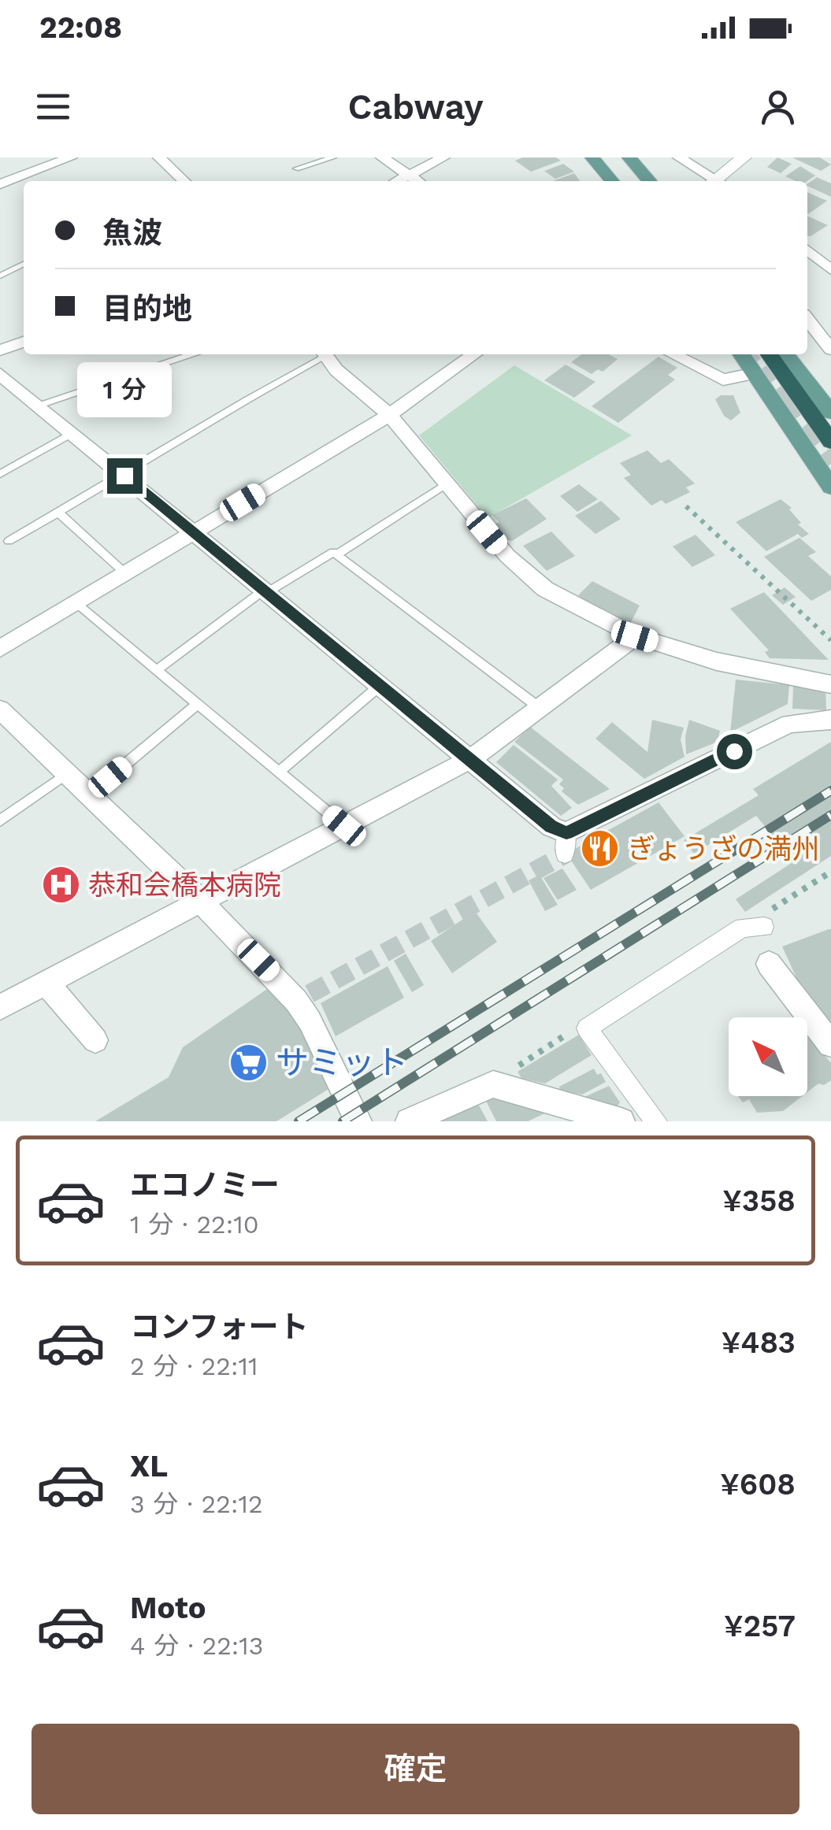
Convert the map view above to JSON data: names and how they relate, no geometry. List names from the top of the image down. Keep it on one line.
{"places":{"restaurant":["ぎょうざの満州"],"hospital":["恭和会橋本病院"],"supermarket":["サミット"]},"north":"top left","page":{"status":"22:08","header":"Cabway","banner":["魚波","目的地"],"bubble":"1 分","list":[{"name":"エコノミー","note":"1 分 · 22:10","value":"¥358"},{"name":"コンフォート","note":"2 分 · 22:11","value":"¥483"},{"name":"XL","note":"3 分 · 22:12","value":"¥608"},{"name":"Moto","note":"4 分 · 22:13","value":"¥257"}],"buttons":"確定"}}
